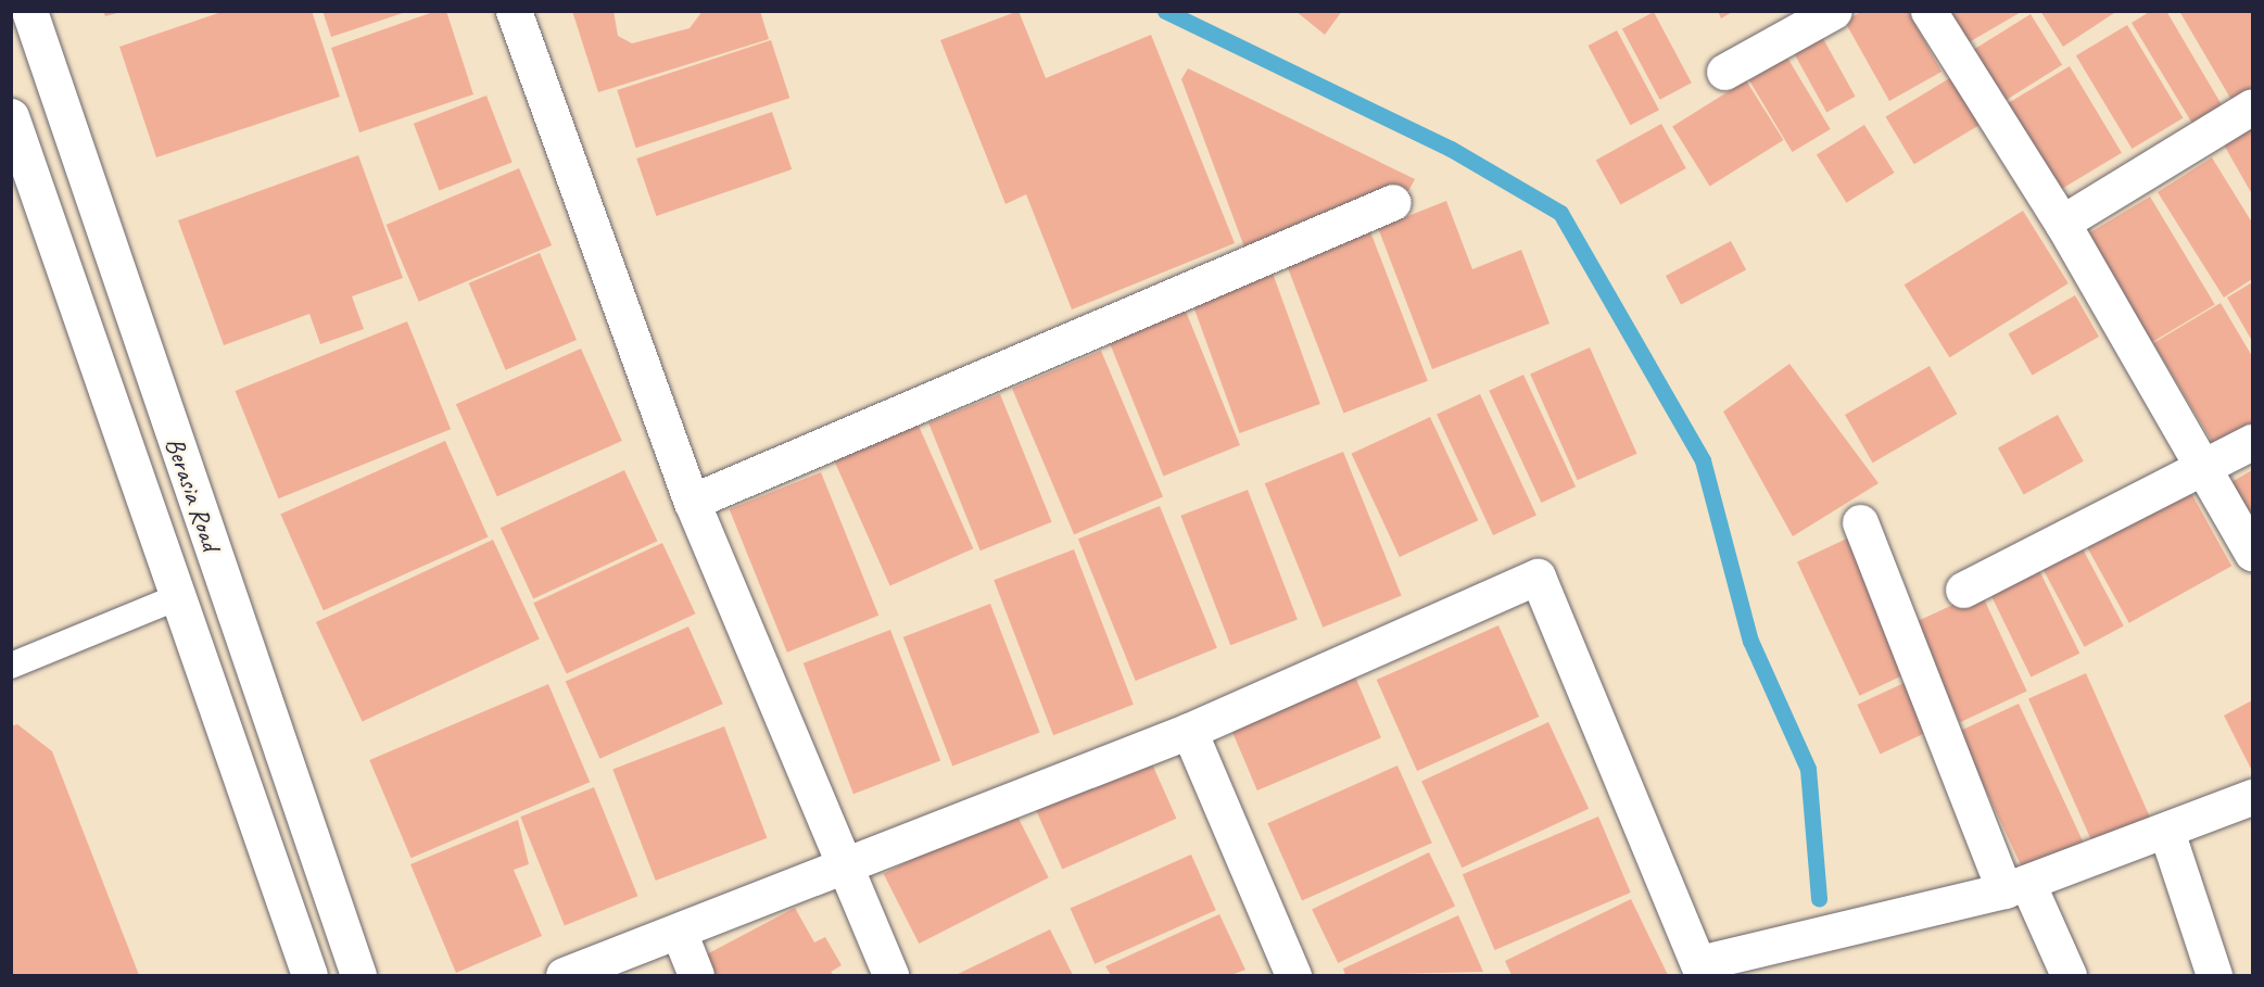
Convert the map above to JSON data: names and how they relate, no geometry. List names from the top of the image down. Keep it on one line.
{"streets":{"street":["Berasia Road"]}}
